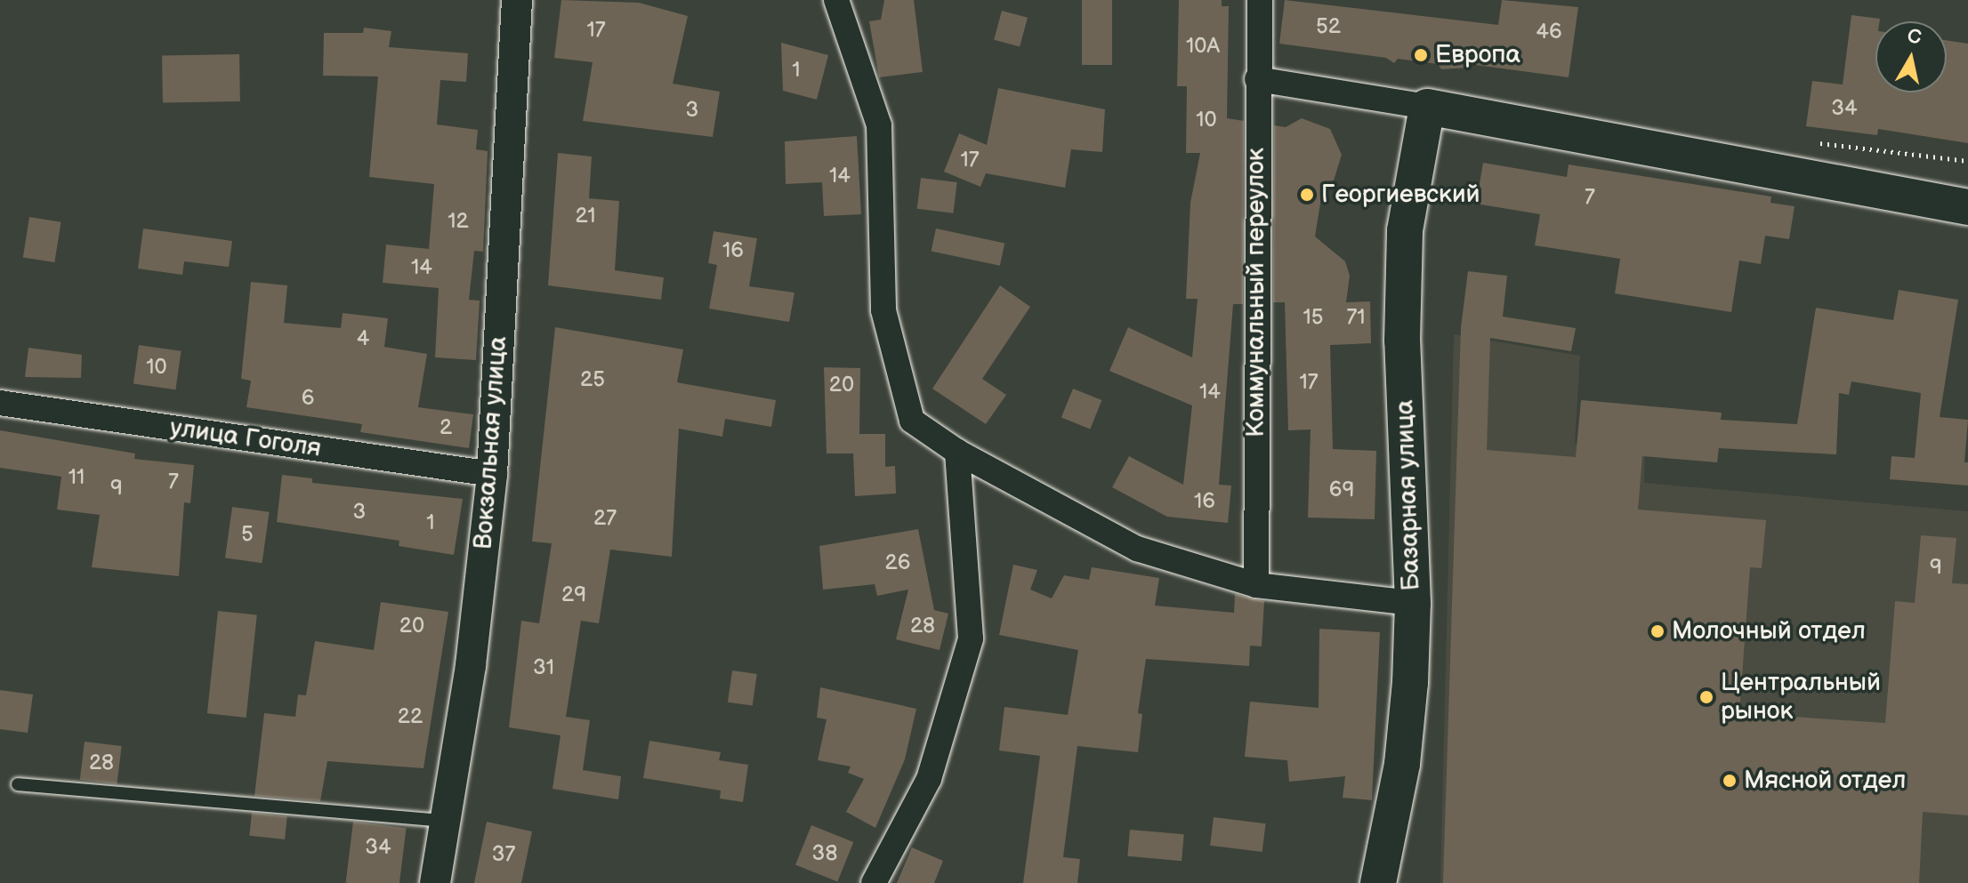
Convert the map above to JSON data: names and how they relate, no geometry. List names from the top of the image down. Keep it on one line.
{"streets":{"main road":["Базарная улица"],"street":["Коммунальный переулок","улица Гоголя","Вокзальная улица"]},"crossings":[["улица Гоголя","Вокзальная улица"]],"places":["Европа","Георгиевский","Молочный отдел","Центральный рынок","Мясной отдел"],"house_numbers":["52","17","46","10А","1","34","3","10","17","14","7","21","12","16","14","15","71","4","10","25","17","20","14","6","2","11","7","9","69","16","3","27","1","5","26","9","29","20","28","31","22","28","34","38","37"],"north":"top"}
